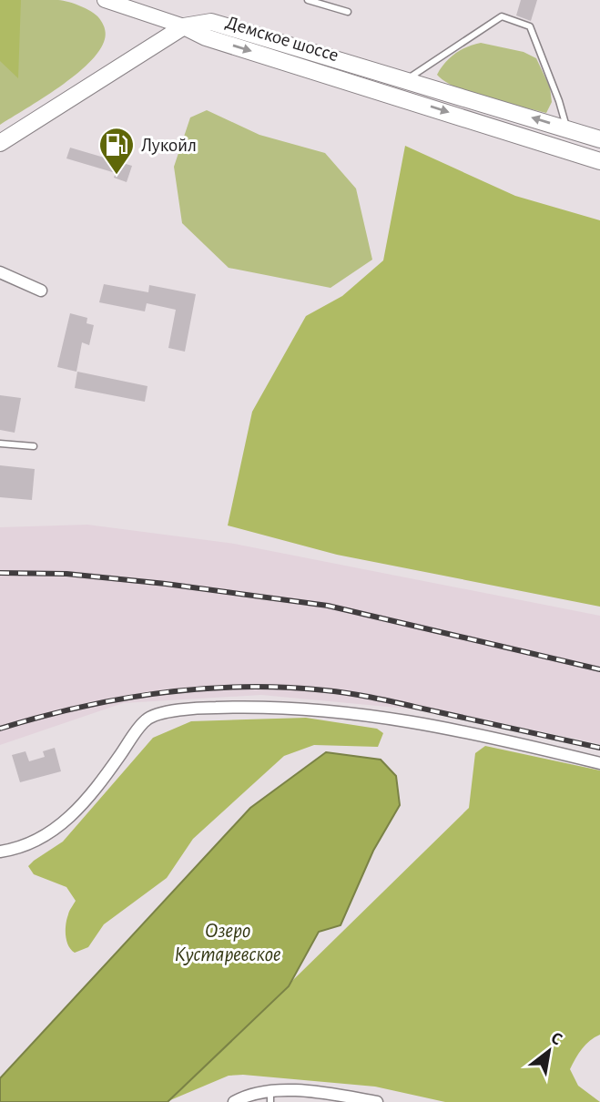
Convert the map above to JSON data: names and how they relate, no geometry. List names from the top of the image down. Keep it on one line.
{"streets":{"main road":["Демское шоссе"]},"water":["Озеро Кустаревское"],"places":{"fuel station":["Лукойл"]},"north":"top right"}
